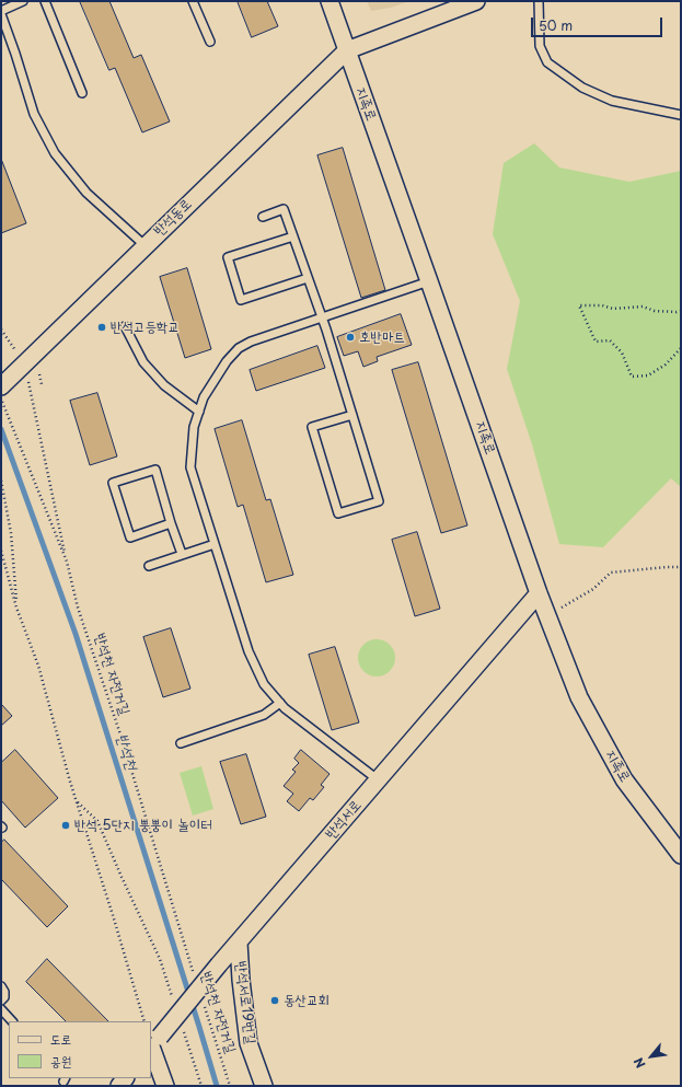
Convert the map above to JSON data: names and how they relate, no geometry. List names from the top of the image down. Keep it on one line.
{"streets":{"street":["지족로","반석동로","반석서로","반석서로19번길"],"path":["반석천 자전거길"]},"crossings":[["지족로","반석동로"],["지족로","반석서로"],["반석서로","반석서로19번길"]],"water":["반석천"],"places":["반석고등학교","호반마트","반석 5단지 뿡뿡이 놀이터","동산교회"],"legend":["도로","공원"],"scale_bar":"50 m","north":"bottom left"}
